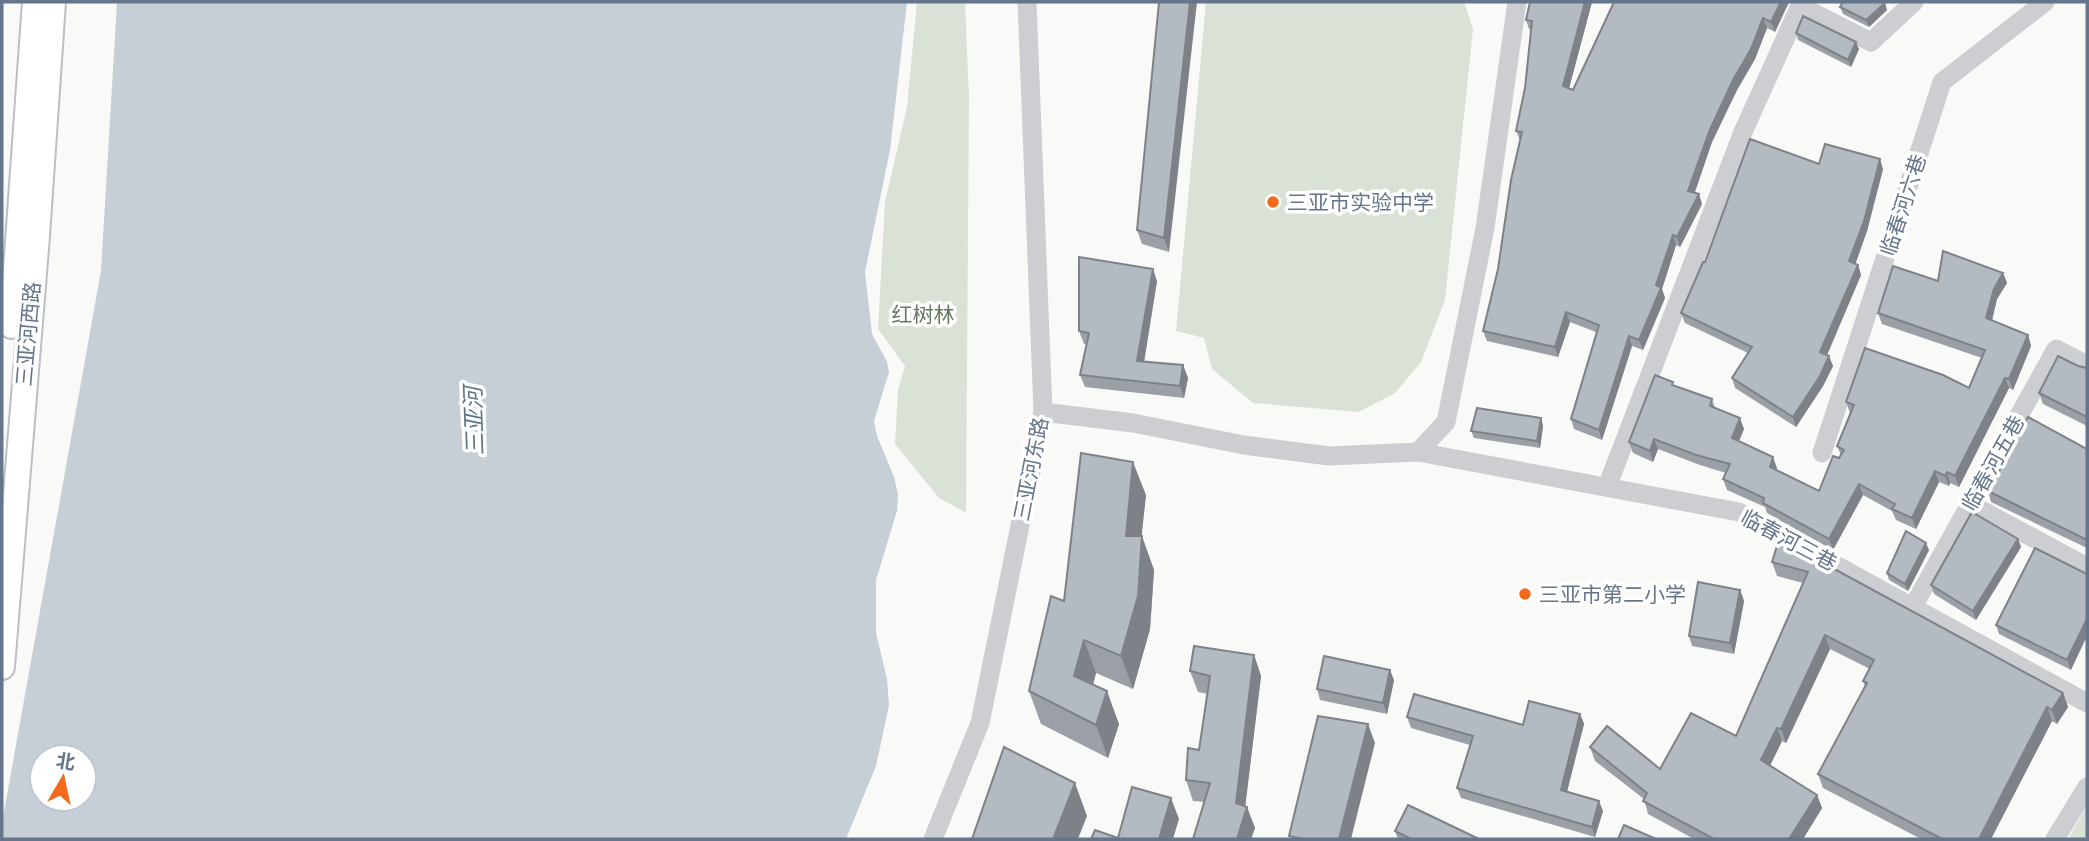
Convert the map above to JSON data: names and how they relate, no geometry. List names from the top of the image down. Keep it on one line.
{"streets":{"main road":["三亚河西路"],"street":["临春河六巷","临春河五巷","三亚河东路","临春河三巷"]},"crossings":[["临春河五巷","临春河三巷"],["三亚河东路","临春河三巷"]],"water":["三亚河"],"parks":["红树林"],"places":["三亚市实验中学","三亚市第二小学"],"north":"top"}
